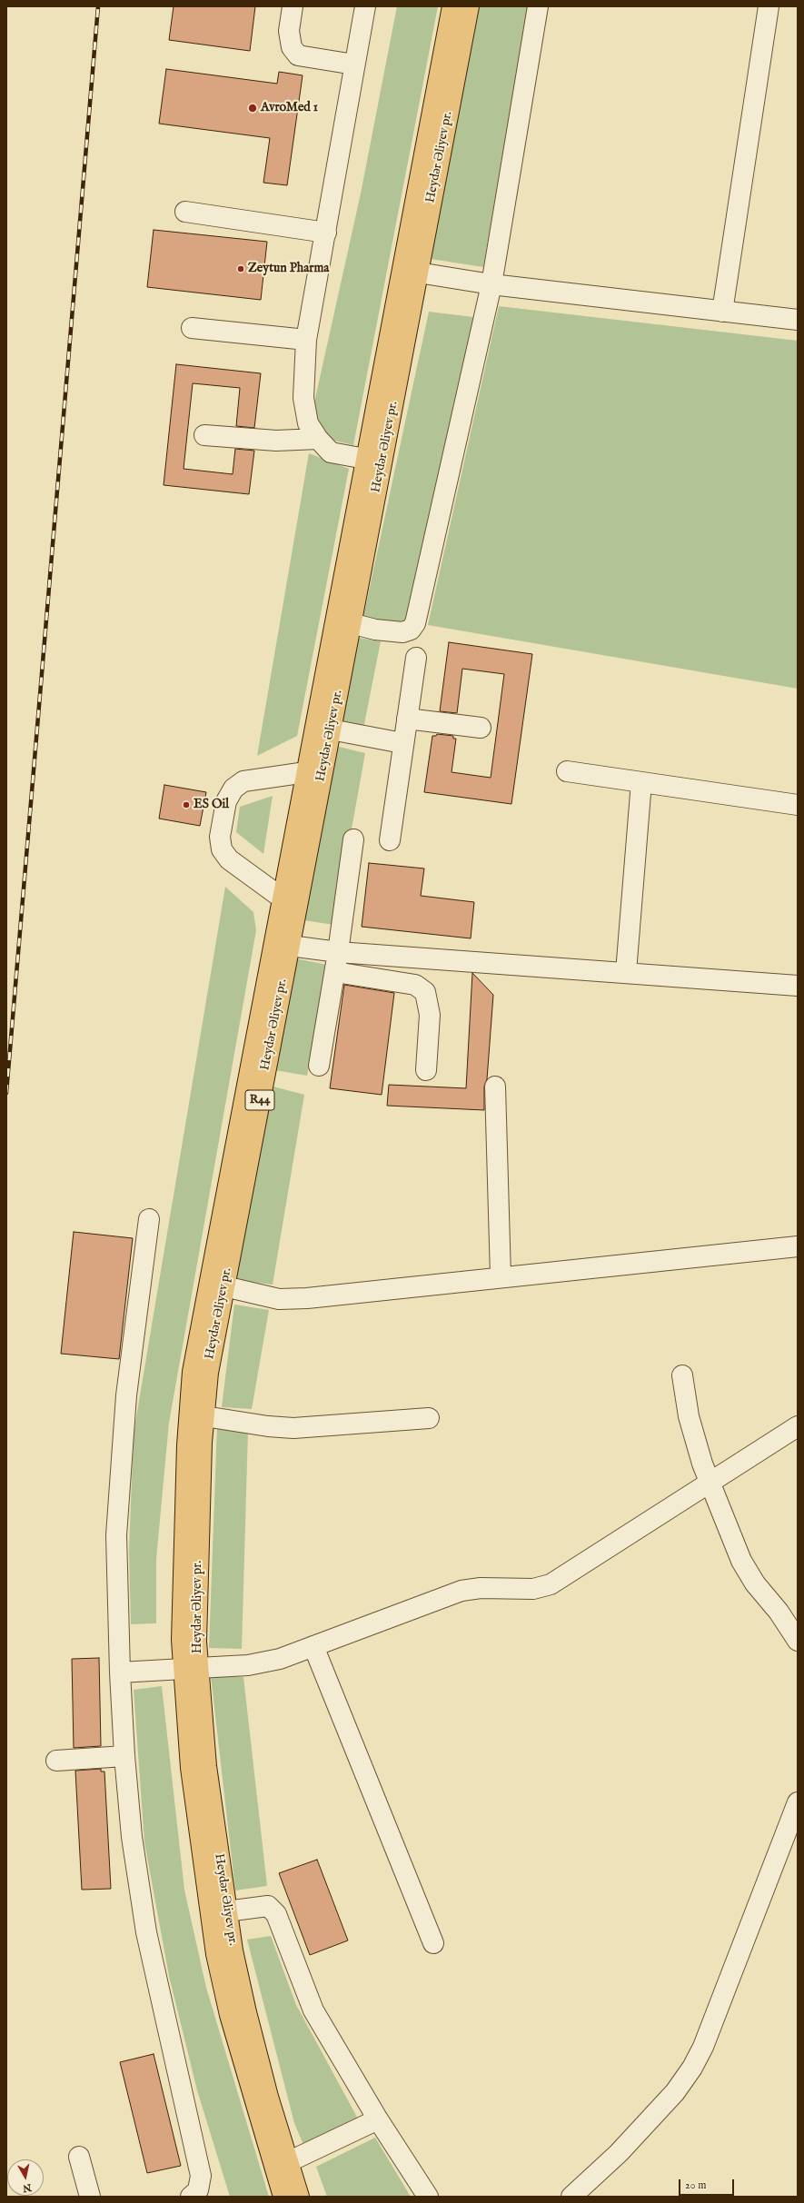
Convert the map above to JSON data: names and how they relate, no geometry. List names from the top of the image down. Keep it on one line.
{"streets":{"main road":["Heydər Əliyev pr.","R44"]},"places":["AvroMed 1","Zeytun Pharma","ES Oil"],"scale_bar":"20 m","north":"bottom"}
